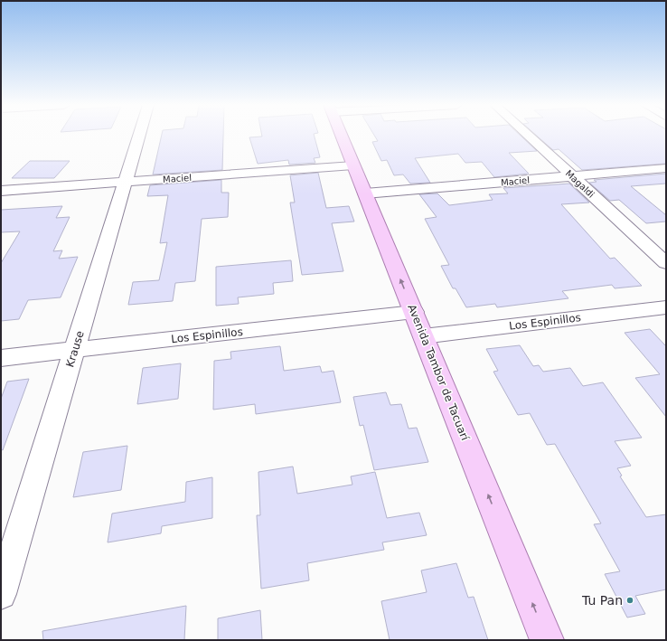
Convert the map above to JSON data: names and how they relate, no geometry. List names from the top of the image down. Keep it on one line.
{"streets":{"main road":["Avenida Tambor de Tacuarí"],"street":["Maciel","Magaldi","Los Espinillos","Krause"]},"crossings":[["Maciel","Magaldi"],["Maciel","Krause"],["Maciel","Avenida Tambor de Tacuarí"],["Los Espinillos","Krause"],["Los Espinillos","Avenida Tambor de Tacuarí"]],"one_way":["Avenida Tambor de Tacuarí"],"places":["Tu Pan"]}
